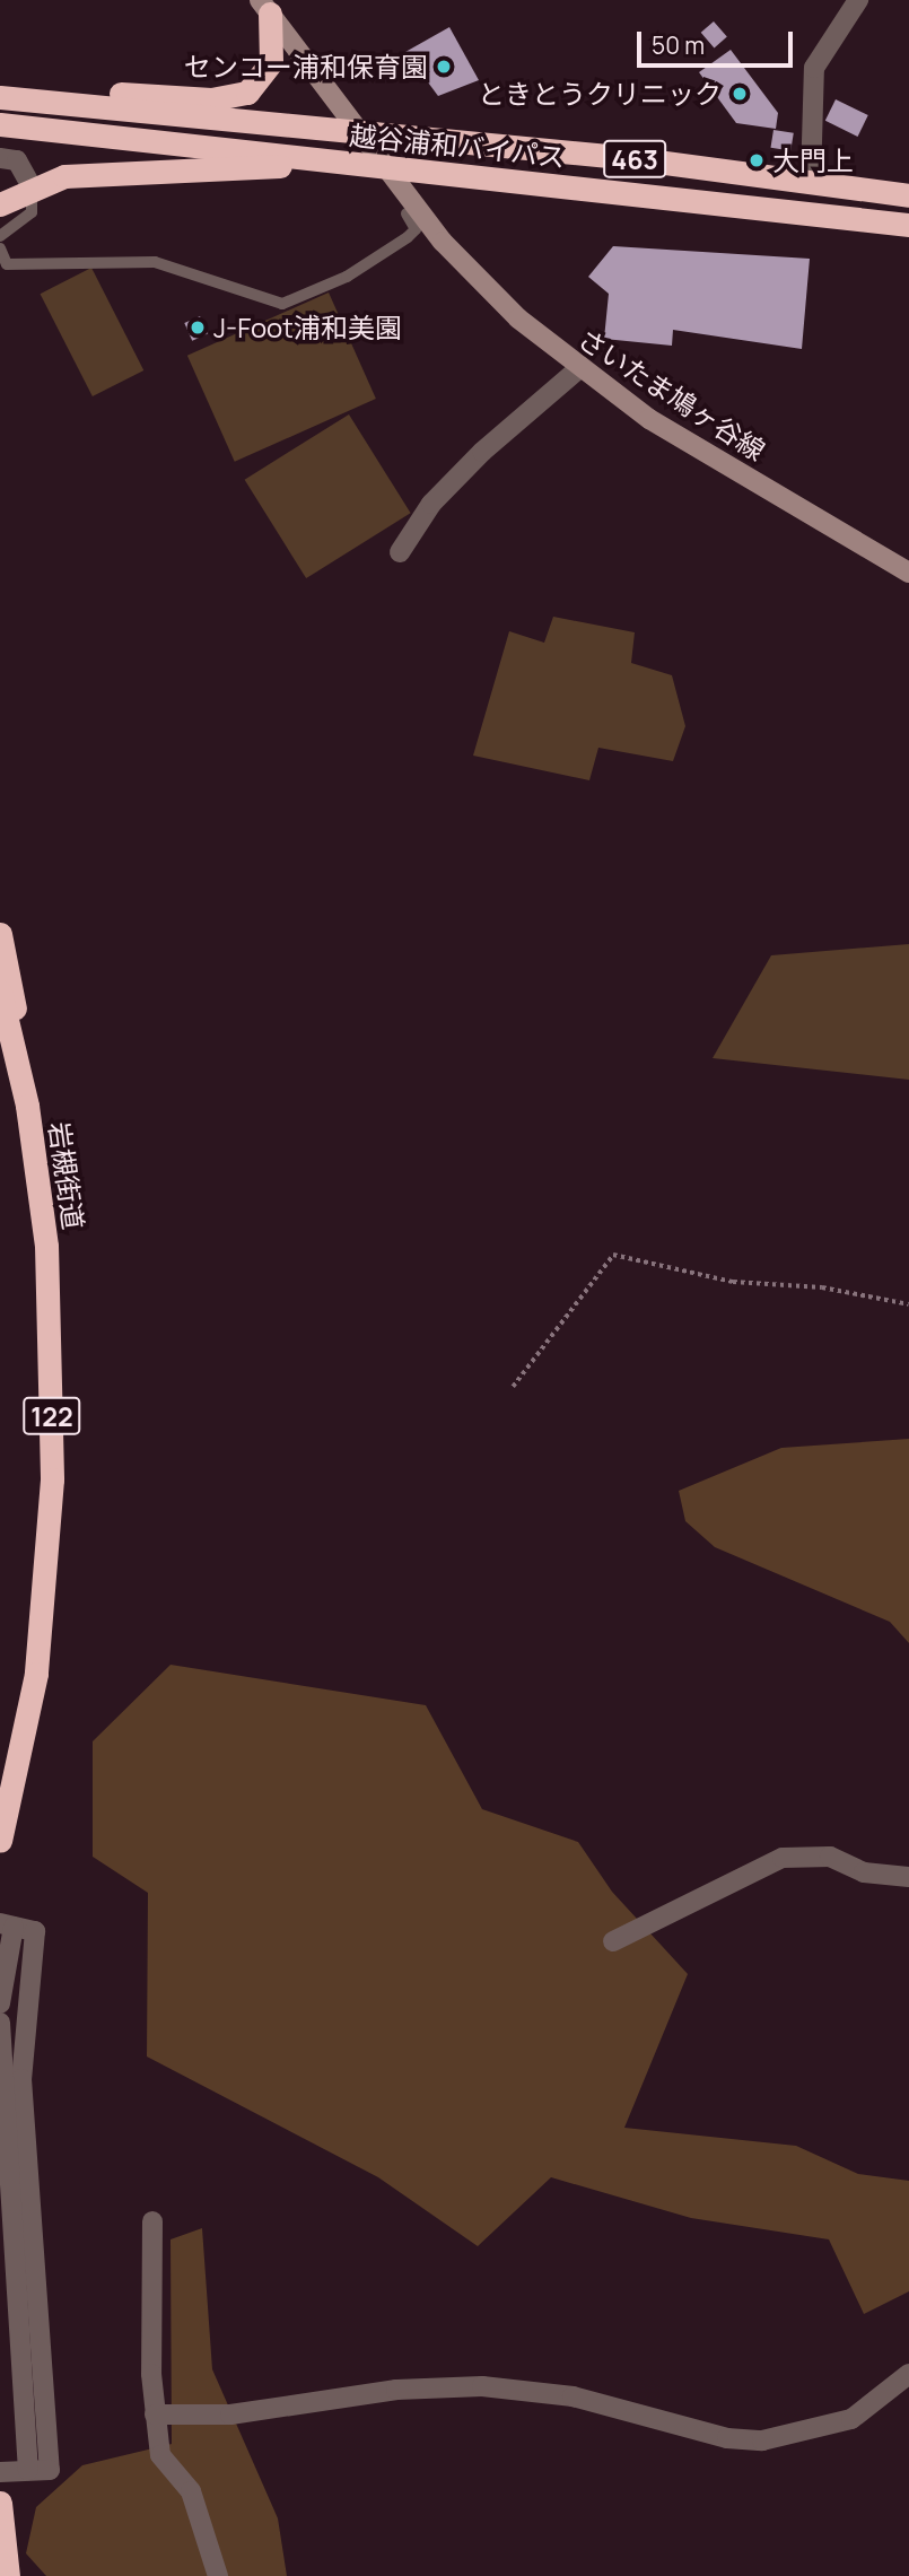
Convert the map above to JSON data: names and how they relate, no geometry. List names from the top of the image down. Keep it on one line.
{"streets":{"highway":["越谷浦和バイパス","463","岩槻街道","122"],"main road":["さいたま鳩ヶ谷線"]},"crossings":[["越谷浦和バイパス","さいたま鳩ヶ谷線"]],"places":["センコー浦和保育園","ときとうクリニック","大門上","J-Foot浦和美園"],"scale_bar":"50 m"}
